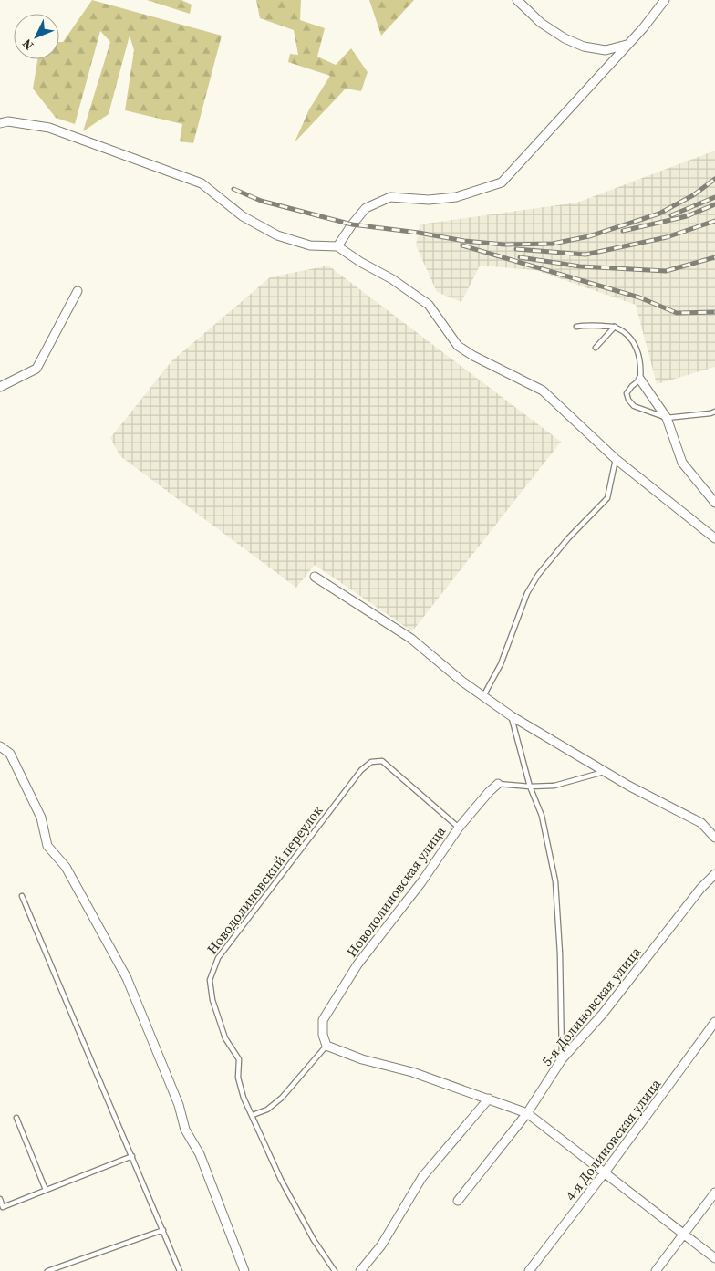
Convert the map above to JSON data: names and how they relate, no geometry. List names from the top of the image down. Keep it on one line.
{"streets":{"street":["Новодолиновская улица","5-я Долиновская улица","4-я Долиновская улица"],"lane":["Новодолиновский переулок"]},"crossings":[["Новодолиновский переулок","Новодолиновская улица"]],"north":"bottom left"}
